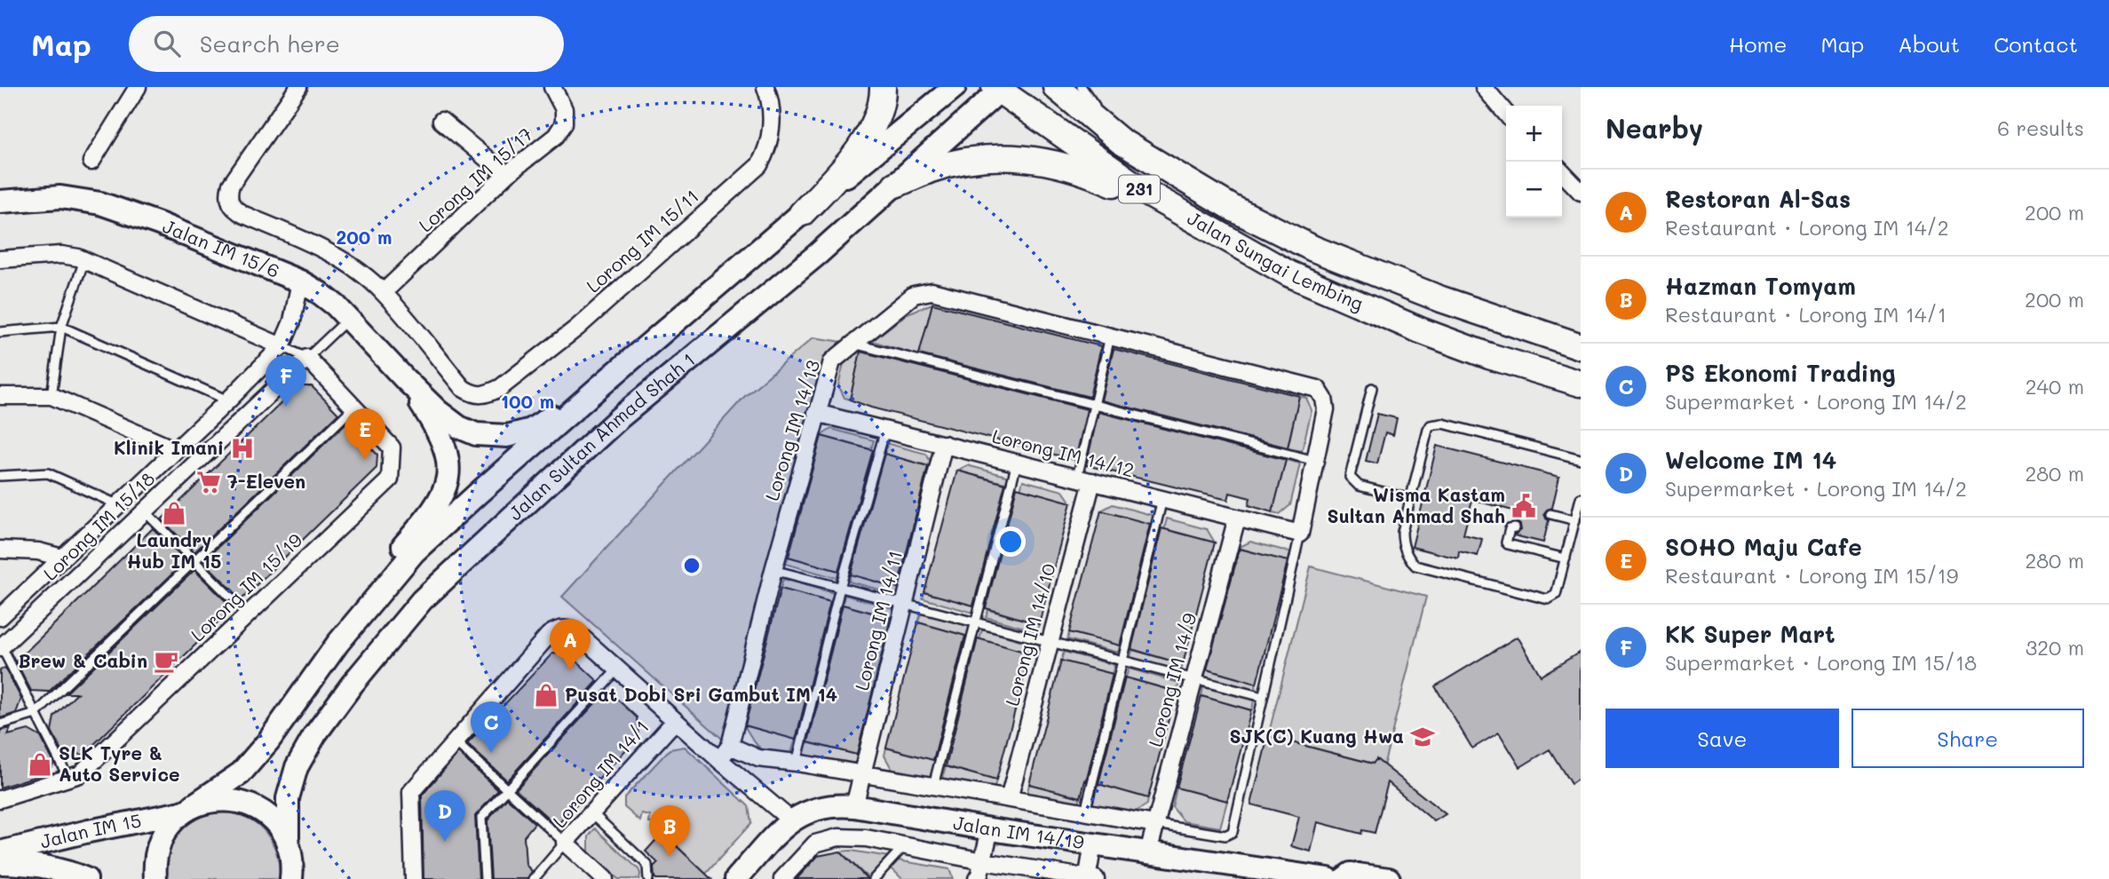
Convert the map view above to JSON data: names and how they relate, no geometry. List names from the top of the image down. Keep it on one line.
{"streets":{"main road":["231","Jalan IM 15/6","Jalan Sungai Lembing","Jalan Sultan Ahmad Shah 1","Jalan IM 15","Jalan IM 14/19"],"street":["Lorong IM 15/17","Lorong IM 15/11","Lorong IM 14/13","Lorong IM 14/12","Lorong IM 15/18","Lorong IM 15/19","Lorong IM 14/11","Lorong IM 14/10","Lorong IM 14/9","Lorong IM 14/1"]},"crossings":[["Lorong IM 15/17","Lorong IM 15/11"],["Jalan Sungai Lembing","Jalan Sultan Ahmad Shah 1"],["Lorong IM 14/13","Lorong IM 14/12"],["Jalan Sultan Ahmad Shah 1","Jalan IM 15"],["Lorong IM 14/12","Lorong IM 14/11"],["Lorong IM 14/12","Lorong IM 14/10"],["Lorong IM 14/12","Lorong IM 14/9"],["Lorong IM 15/18","Lorong IM 15/19"],["Lorong IM 14/11","Jalan IM 14/19"],["Lorong IM 14/9","Jalan IM 14/19"]],"places":{"hospital":["Klinik Imani"],"supermarket":["7-Eleven"],"public building":["Wisma Kastam Sultan Ahmad Shah"],"shop":["Laundry Hub IM 15","Pusat Dobi Sri Gambut IM 14","SLK Tyre & Auto Service"],"cafe":["Brew & Cabin"],"school or university":["SJK(C) Kuang Hwa"]},"page":{"header":"Map","search":"Search here","nav":["Home","Map","About","Contact"],"heading":["Nearby","6 results"],"map_buttons":["+","−"],"list":[{"mark":"A","name":"Restoran Al-Sas","note":"Restaurant · Lorong IM 14/2","value":"200 m"},{"mark":"B","name":"Hazman Tomyam","note":"Restaurant · Lorong IM 14/1","value":"200 m"},{"mark":"C","name":"PS Ekonomi Trading","note":"Supermarket · Lorong IM 14/2","value":"240 m"},{"mark":"D","name":"Welcome IM 14","note":"Supermarket · Lorong IM 14/2","value":"280 m"},{"mark":"E","name":"SOHO Maju Cafe","note":"Restaurant · Lorong IM 15/19","value":"280 m"},{"mark":"F","name":"KK Super Mart","note":"Supermarket · Lorong IM 15/18","value":"320 m"}],"pins":["F","E","A","C","D","B"],"buttons":["Save","Share"]},"rings":["200 m","100 m"]}
